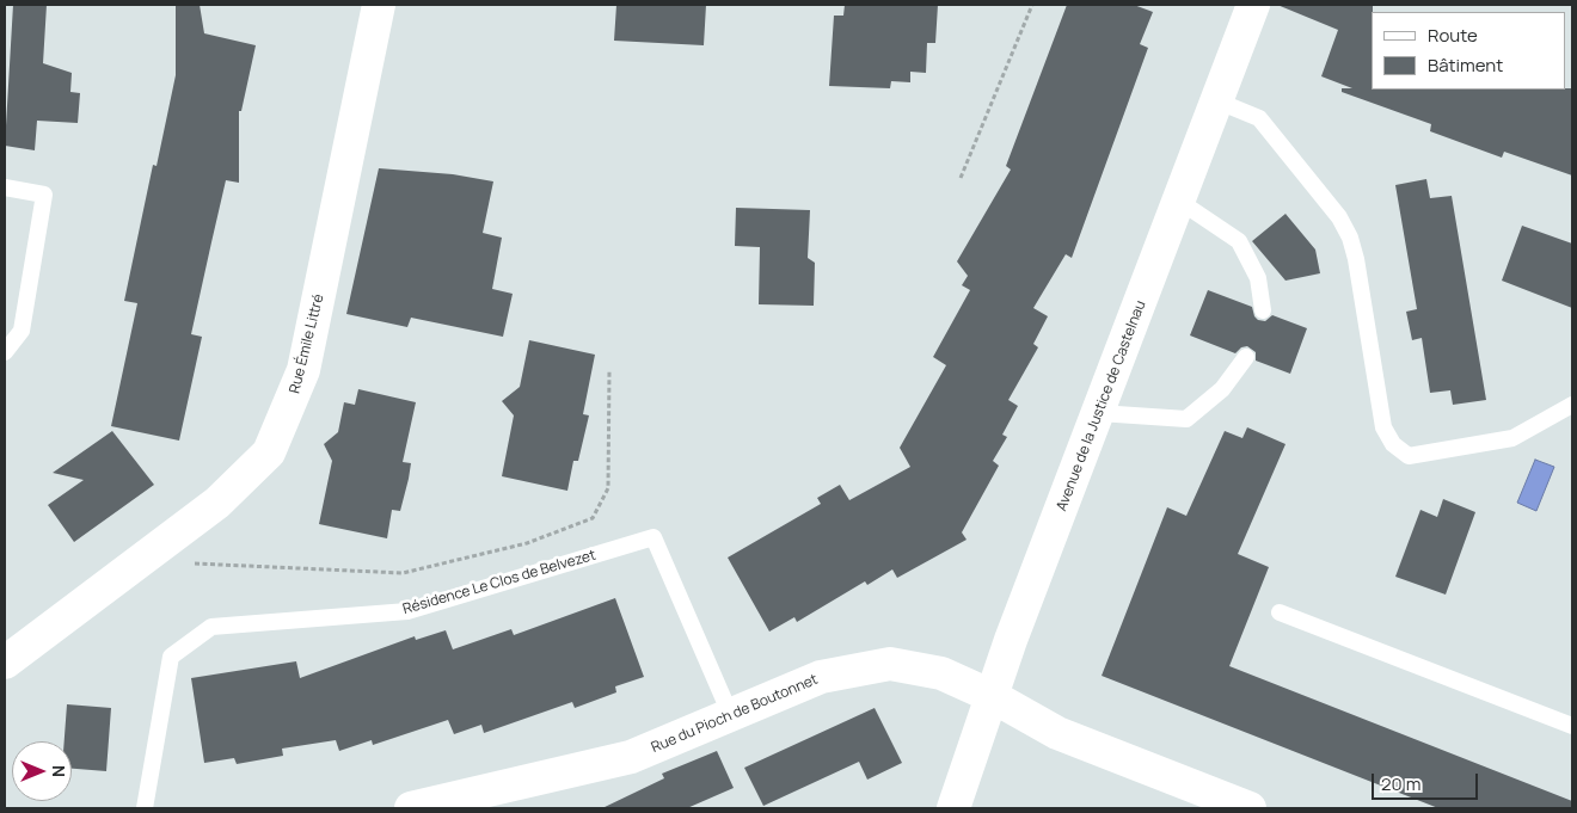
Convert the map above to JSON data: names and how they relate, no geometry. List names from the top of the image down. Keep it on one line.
{"streets":{"street":["Rue Émile Littré","Avenue de la Justice de Castelnau","Rue du Pioch de Boutonnet"],"lane":["Résidence Le Clos de Belvezet"]},"crossings":[["Avenue de la Justice de Castelnau","Rue du Pioch de Boutonnet"],["Résidence Le Clos de Belvezet","Rue du Pioch de Boutonnet"]],"legend":["Route","Bâtiment"],"scale_bar":"20 m","north":"right"}
